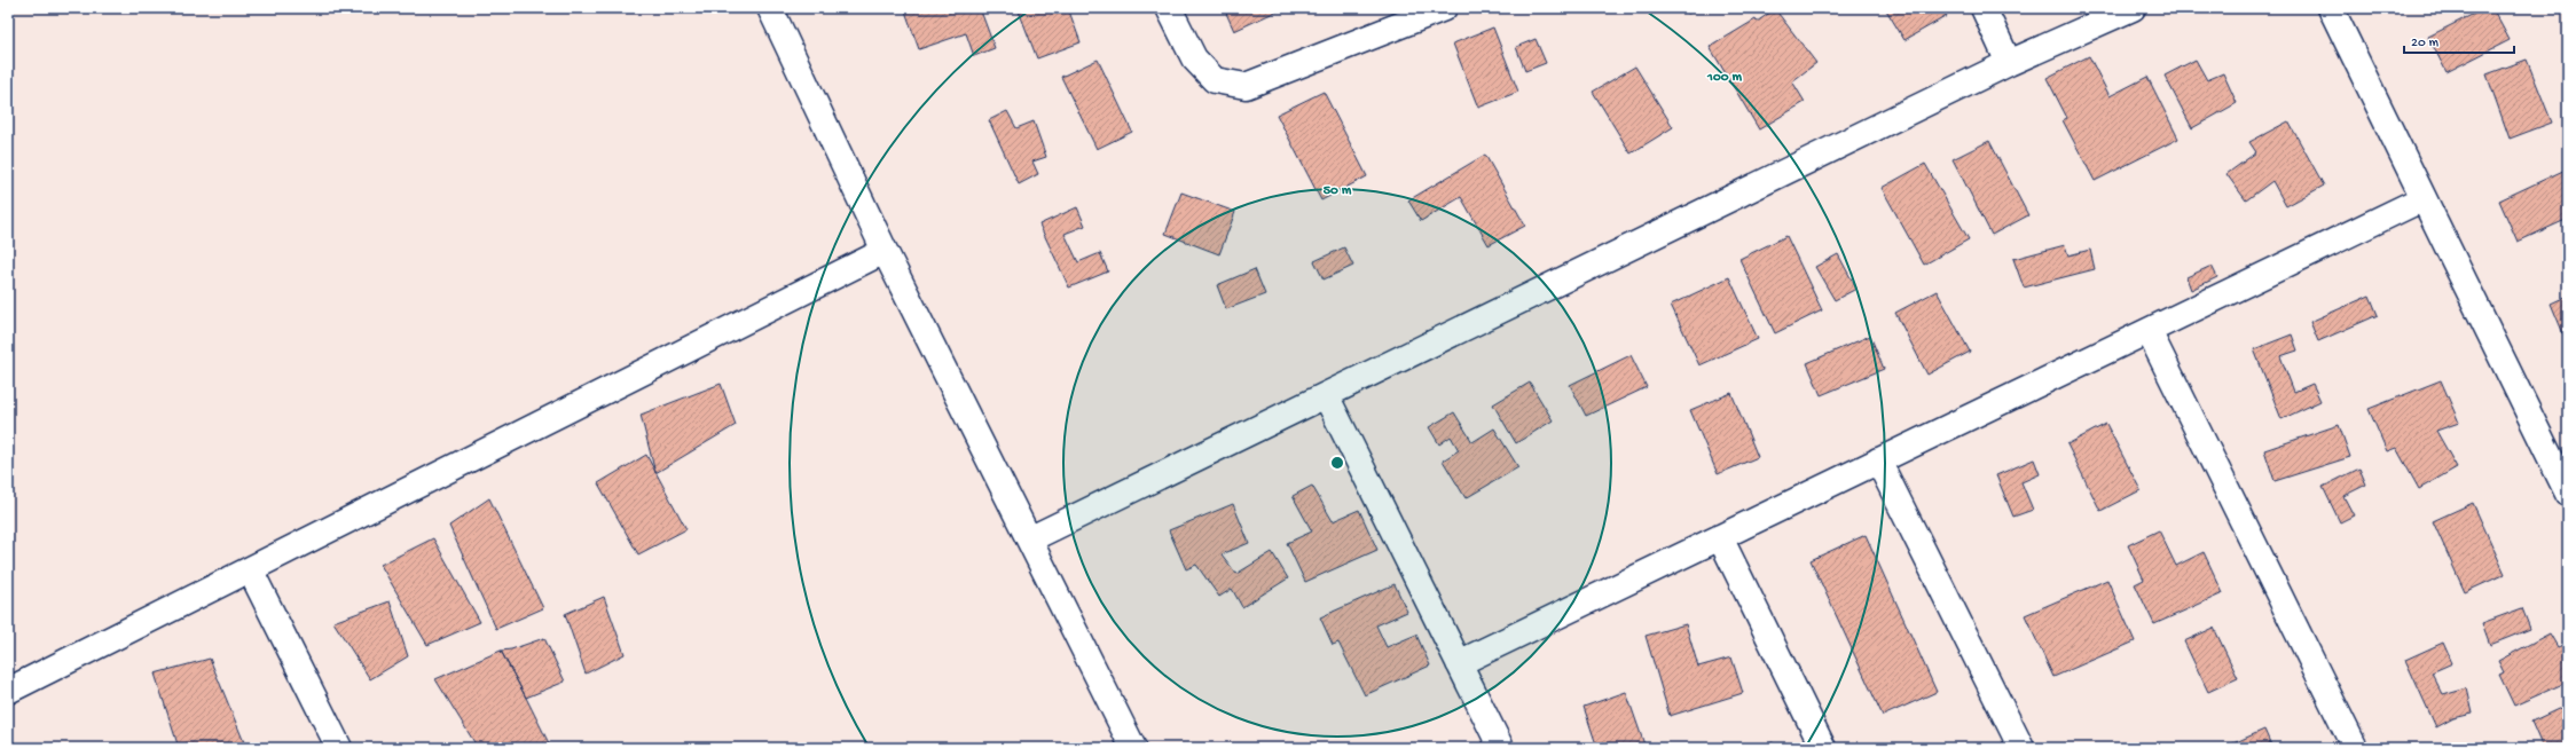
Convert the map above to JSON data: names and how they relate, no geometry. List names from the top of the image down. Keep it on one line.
{"scale_bar":"20 m","rings":["100 m","50 m"]}
